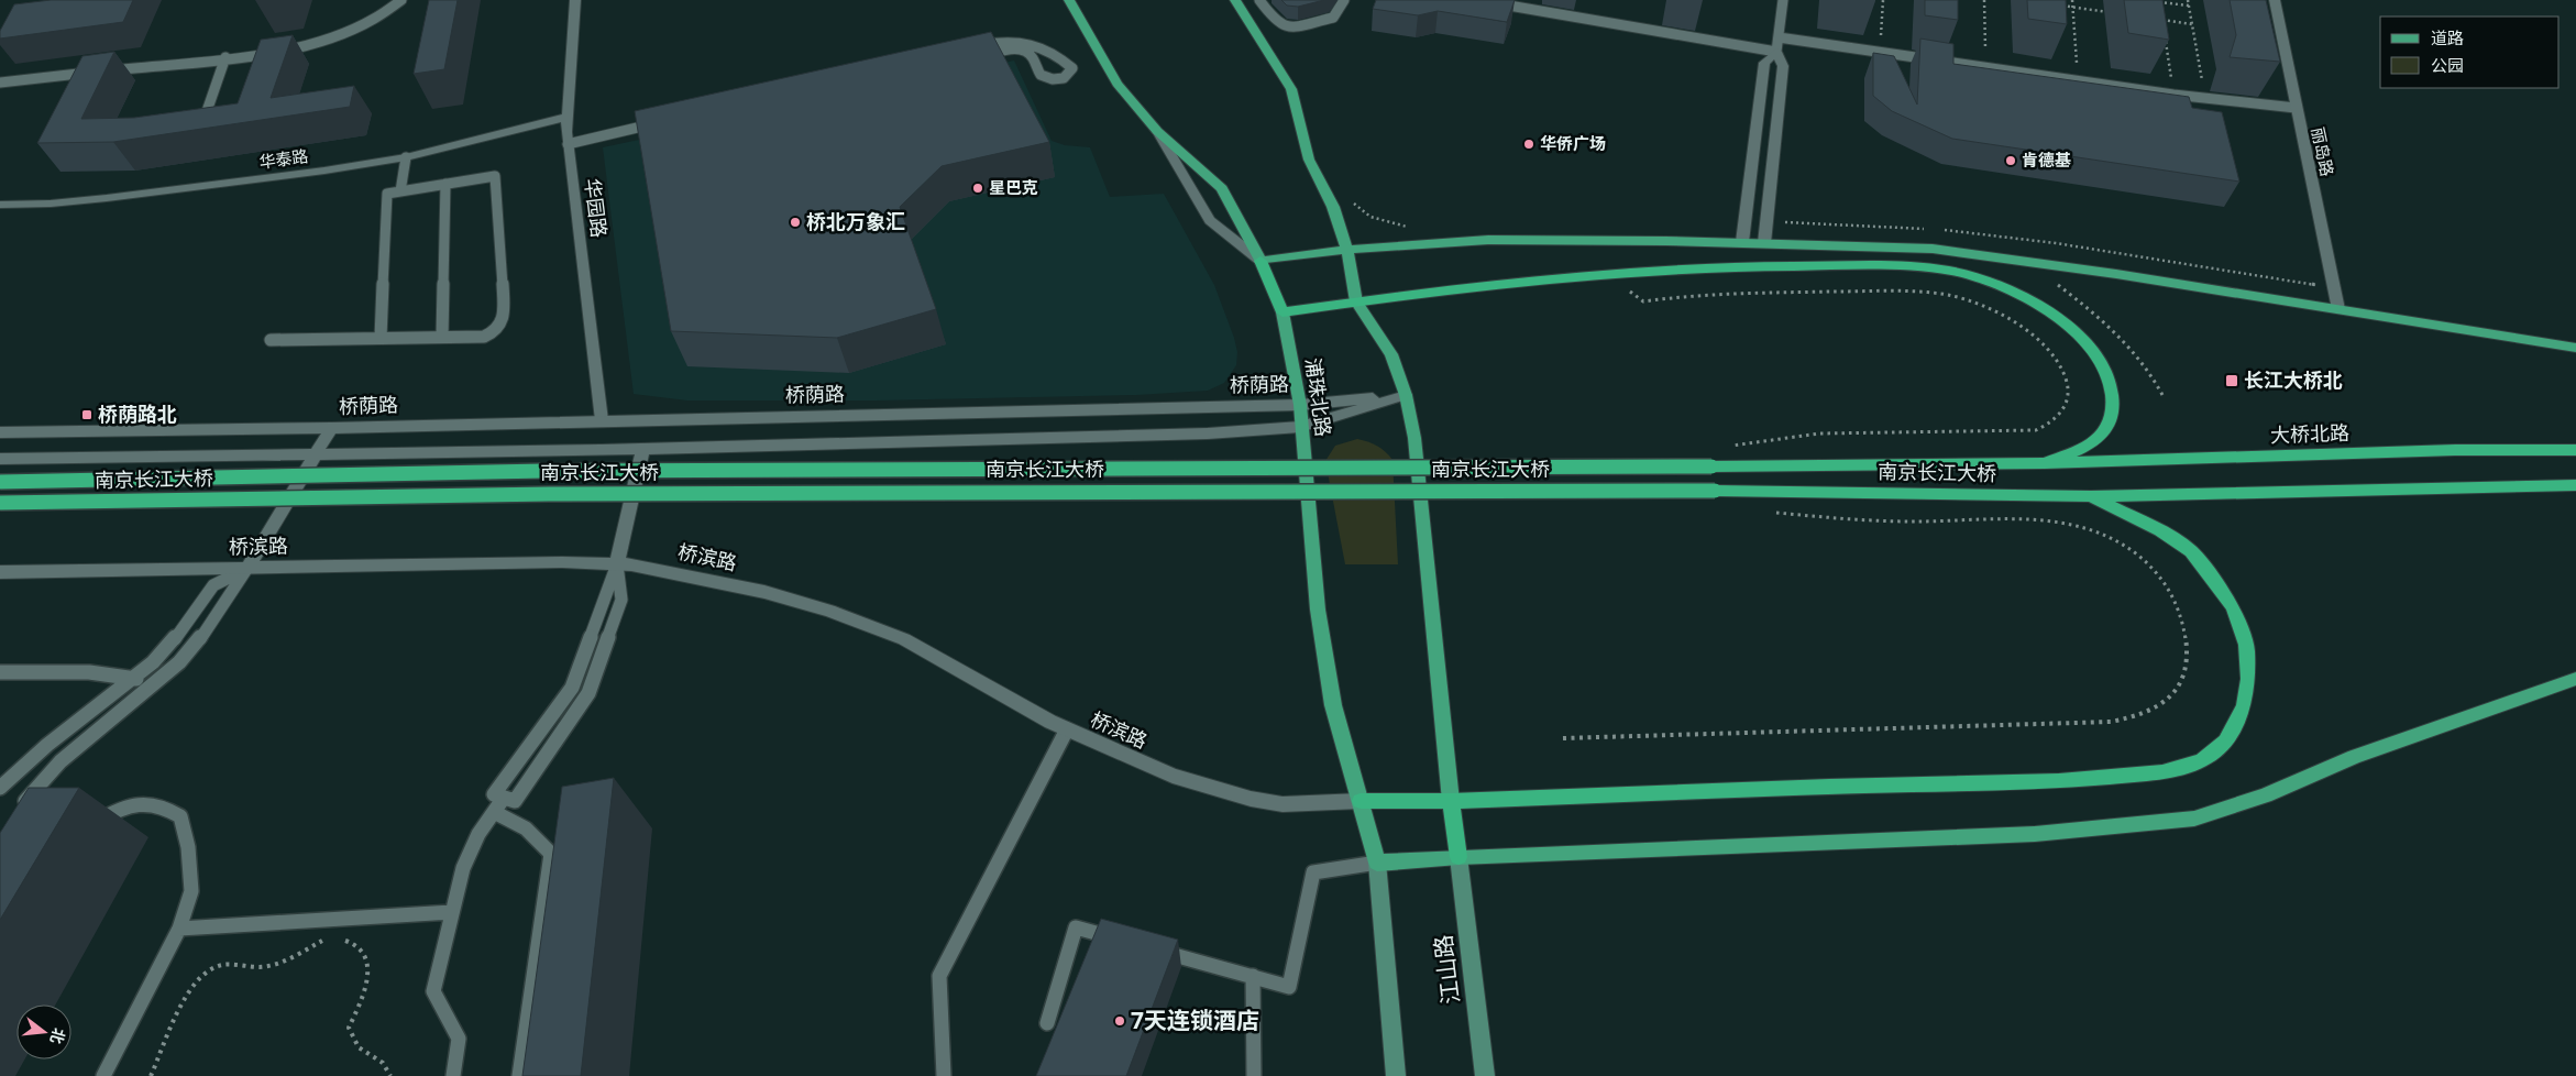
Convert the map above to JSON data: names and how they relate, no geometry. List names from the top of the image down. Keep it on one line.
{"streets":{"highway":["浦珠北路","大桥北路","南京长江大桥"],"main road":["江山路"],"street":["丽岛路","华泰路","华园路","桥荫路","桥滨路"]},"crossings":[["华泰路","华园路"],["华园路","桥荫路"],["桥荫路","浦珠北路"],["浦珠北路","桥滨路"],["大桥北路","南京长江大桥"]],"places":{"other":["华侨广场","肯德基","星巴克","桥北万象汇","7天连锁酒店"],"transit":["长江大桥北","桥荫路北"]},"legend":["道路","公园"],"north":"right"}
